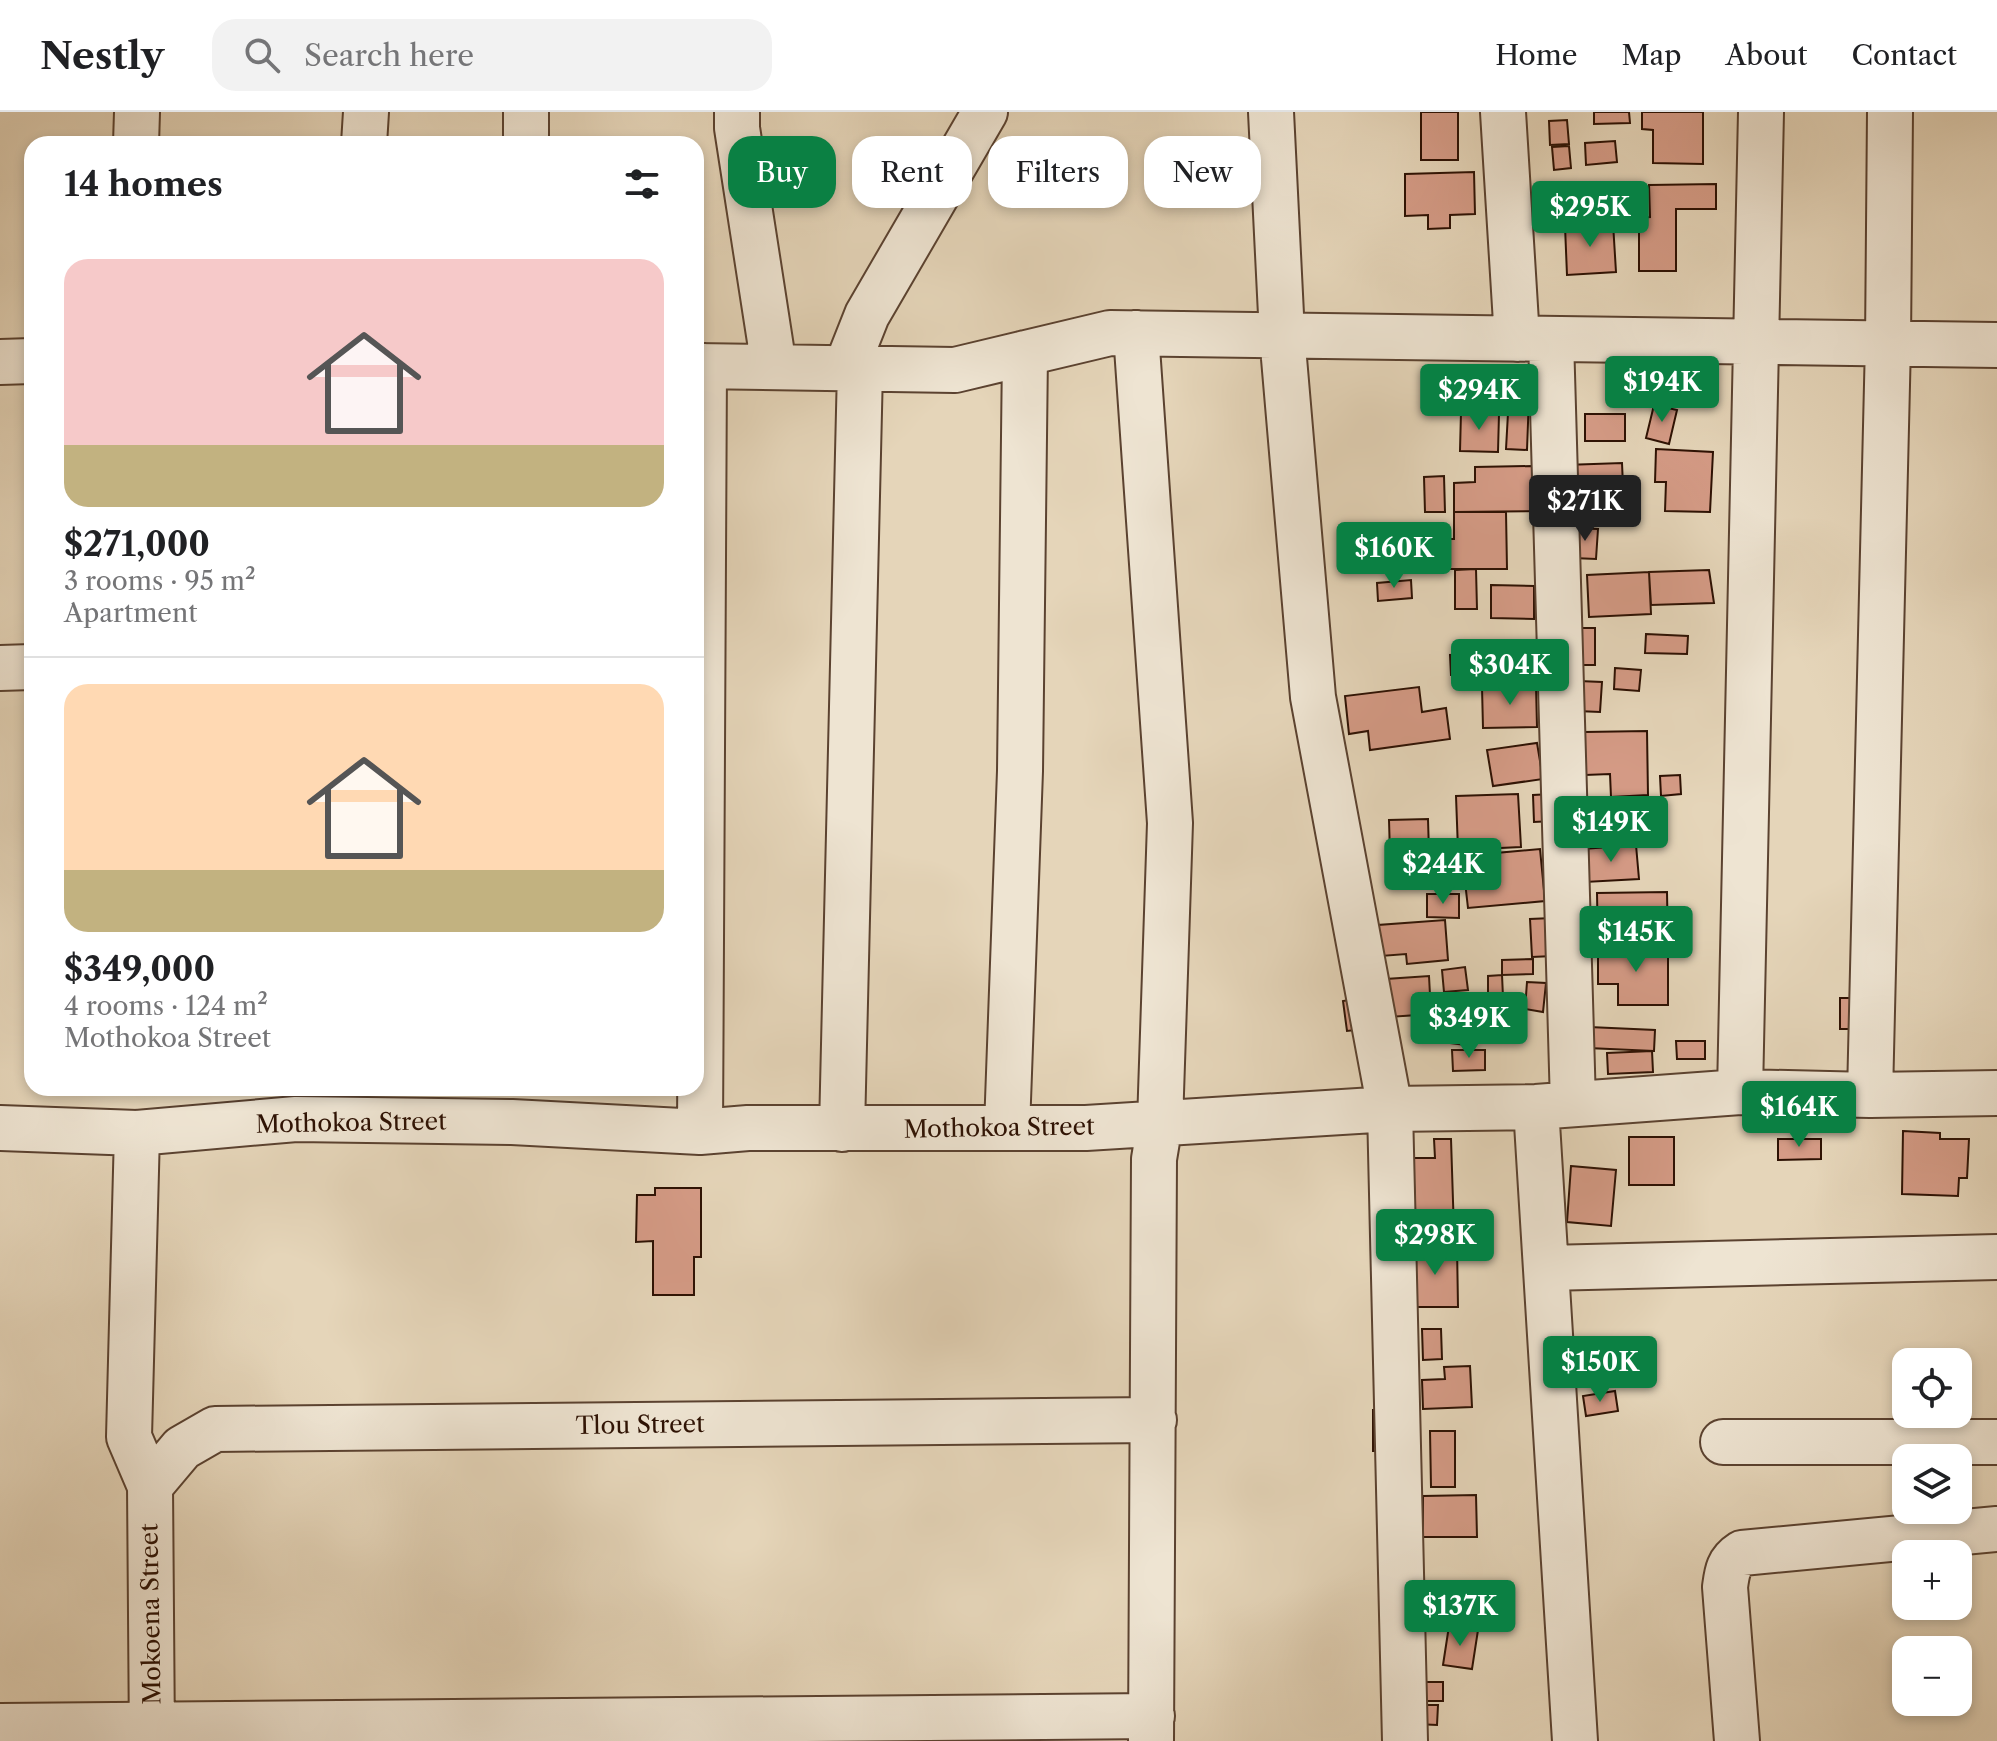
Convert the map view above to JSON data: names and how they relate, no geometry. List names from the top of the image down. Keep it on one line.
{"streets":{"street":["Mothokoa Street","Tlou Street","Mokoena Street"]},"crossings":[["Tlou Street","Mokoena Street"]],"page":{"header":"Nestly","search":"Search here","nav":["Home","Map","About","Contact"],"chip":["Buy","Rent","Filters","New"],"heading":"14 homes","price":["$295K","$194K","$294K","$271K","$160K","$304K","$149K","$244K","$145K","$349K","$164K","$298K","$150K","$137K"],"list":[{"name":"$271,000","note":"3 rooms · 95 m² · Apartment"},{"name":"$349,000","note":"4 rooms · 124 m² · Mothokoa Street"}],"map_buttons":["+","−"]}}
